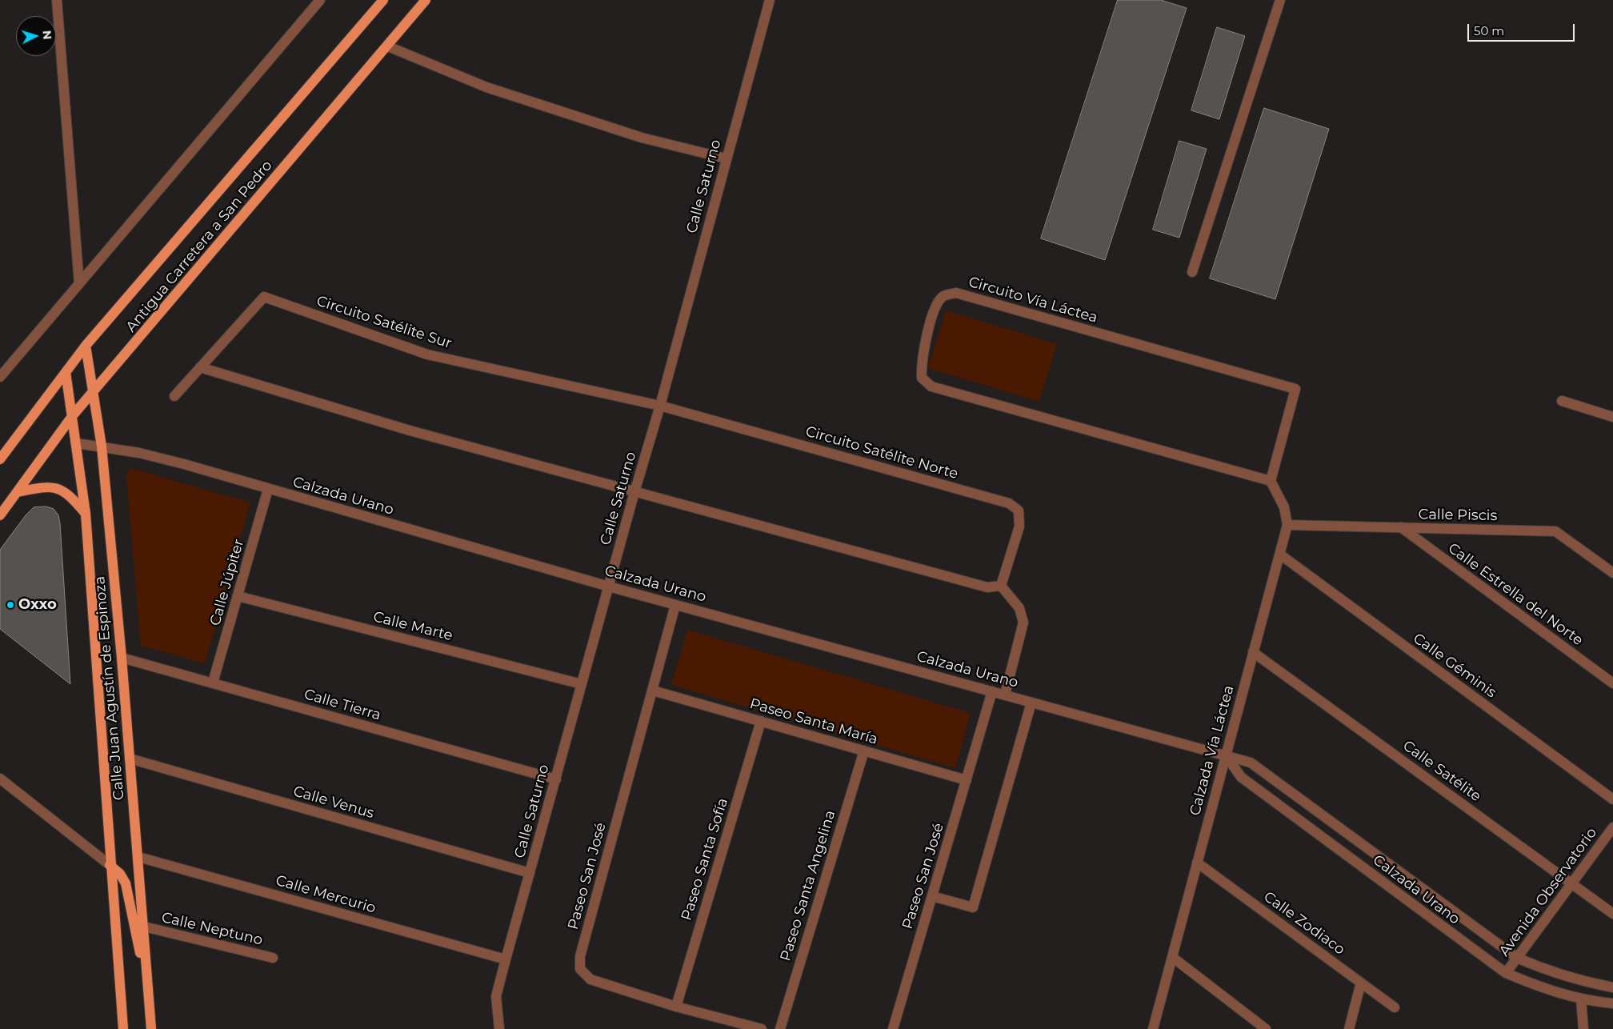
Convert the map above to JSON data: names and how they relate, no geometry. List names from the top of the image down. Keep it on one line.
{"streets":{"main road":["Antigua Carretera a San Pedro","Calle Juan Agustín de Espinoza"],"street":["Calle Saturno","Circuito Vía Láctea","Circuito Satélite Sur","Circuito Satélite Norte","Calzada Urano","Calle Piscis","Calle Júpiter","Calle Estrella del Norte","Calle Marte","Calle Géminis","Calle Tierra","Paseo Santa María","Calzada Vía Láctea","Calle Satélite","Calle Venus","Paseo Santa Sofía","Paseo San José","Paseo Santa Angelina","Avenida Observatorio","Calle Mercurio","Calle Zodiaco","Calle Neptuno"]},"crossings":[["Calle Saturno","Circuito Satélite Sur"],["Calle Saturno","Circuito Satélite Norte"],["Calle Saturno","Calzada Urano"],["Calle Saturno","Calle Marte"],["Calle Saturno","Calle Tierra"],["Calle Saturno","Calle Venus"],["Calle Saturno","Calle Mercurio"],["Antigua Carretera a San Pedro","Calle Juan Agustín de Espinoza"],["Circuito Vía Láctea","Calzada Vía Láctea"],["Circuito Satélite Sur","Circuito Satélite Norte"],["Calzada Urano","Calle Júpiter"],["Calzada Urano","Calle Juan Agustín de Espinoza"],["Calzada Urano","Calzada Vía Láctea"],["Calzada Urano","Paseo San José"],["Calzada Urano","Avenida Observatorio"],["Calle Piscis","Calle Estrella del Norte"],["Calle Piscis","Calzada Vía Láctea"],["Calle Júpiter","Calle Marte"],["Calle Júpiter","Calle Tierra"],["Calle Géminis","Calzada Vía Láctea"],["Calle Juan Agustín de Espinoza","Calle Tierra"],["Calle Juan Agustín de Espinoza","Calle Venus"],["Calle Juan Agustín de Espinoza","Calle Mercurio"],["Calle Juan Agustín de Espinoza","Calle Neptuno"],["Paseo Santa María","Paseo Santa Sofía"],["Paseo Santa María","Paseo San José"],["Paseo Santa María","Paseo Santa Angelina"],["Calzada Vía Láctea","Calle Satélite"],["Calzada Vía Láctea","Calle Zodiaco"],["Calle Satélite","Avenida Observatorio"],["Paseo Santa Sofía","Paseo San José"]],"places":["Oxxo"],"scale_bar":"50 m","north":"right"}
